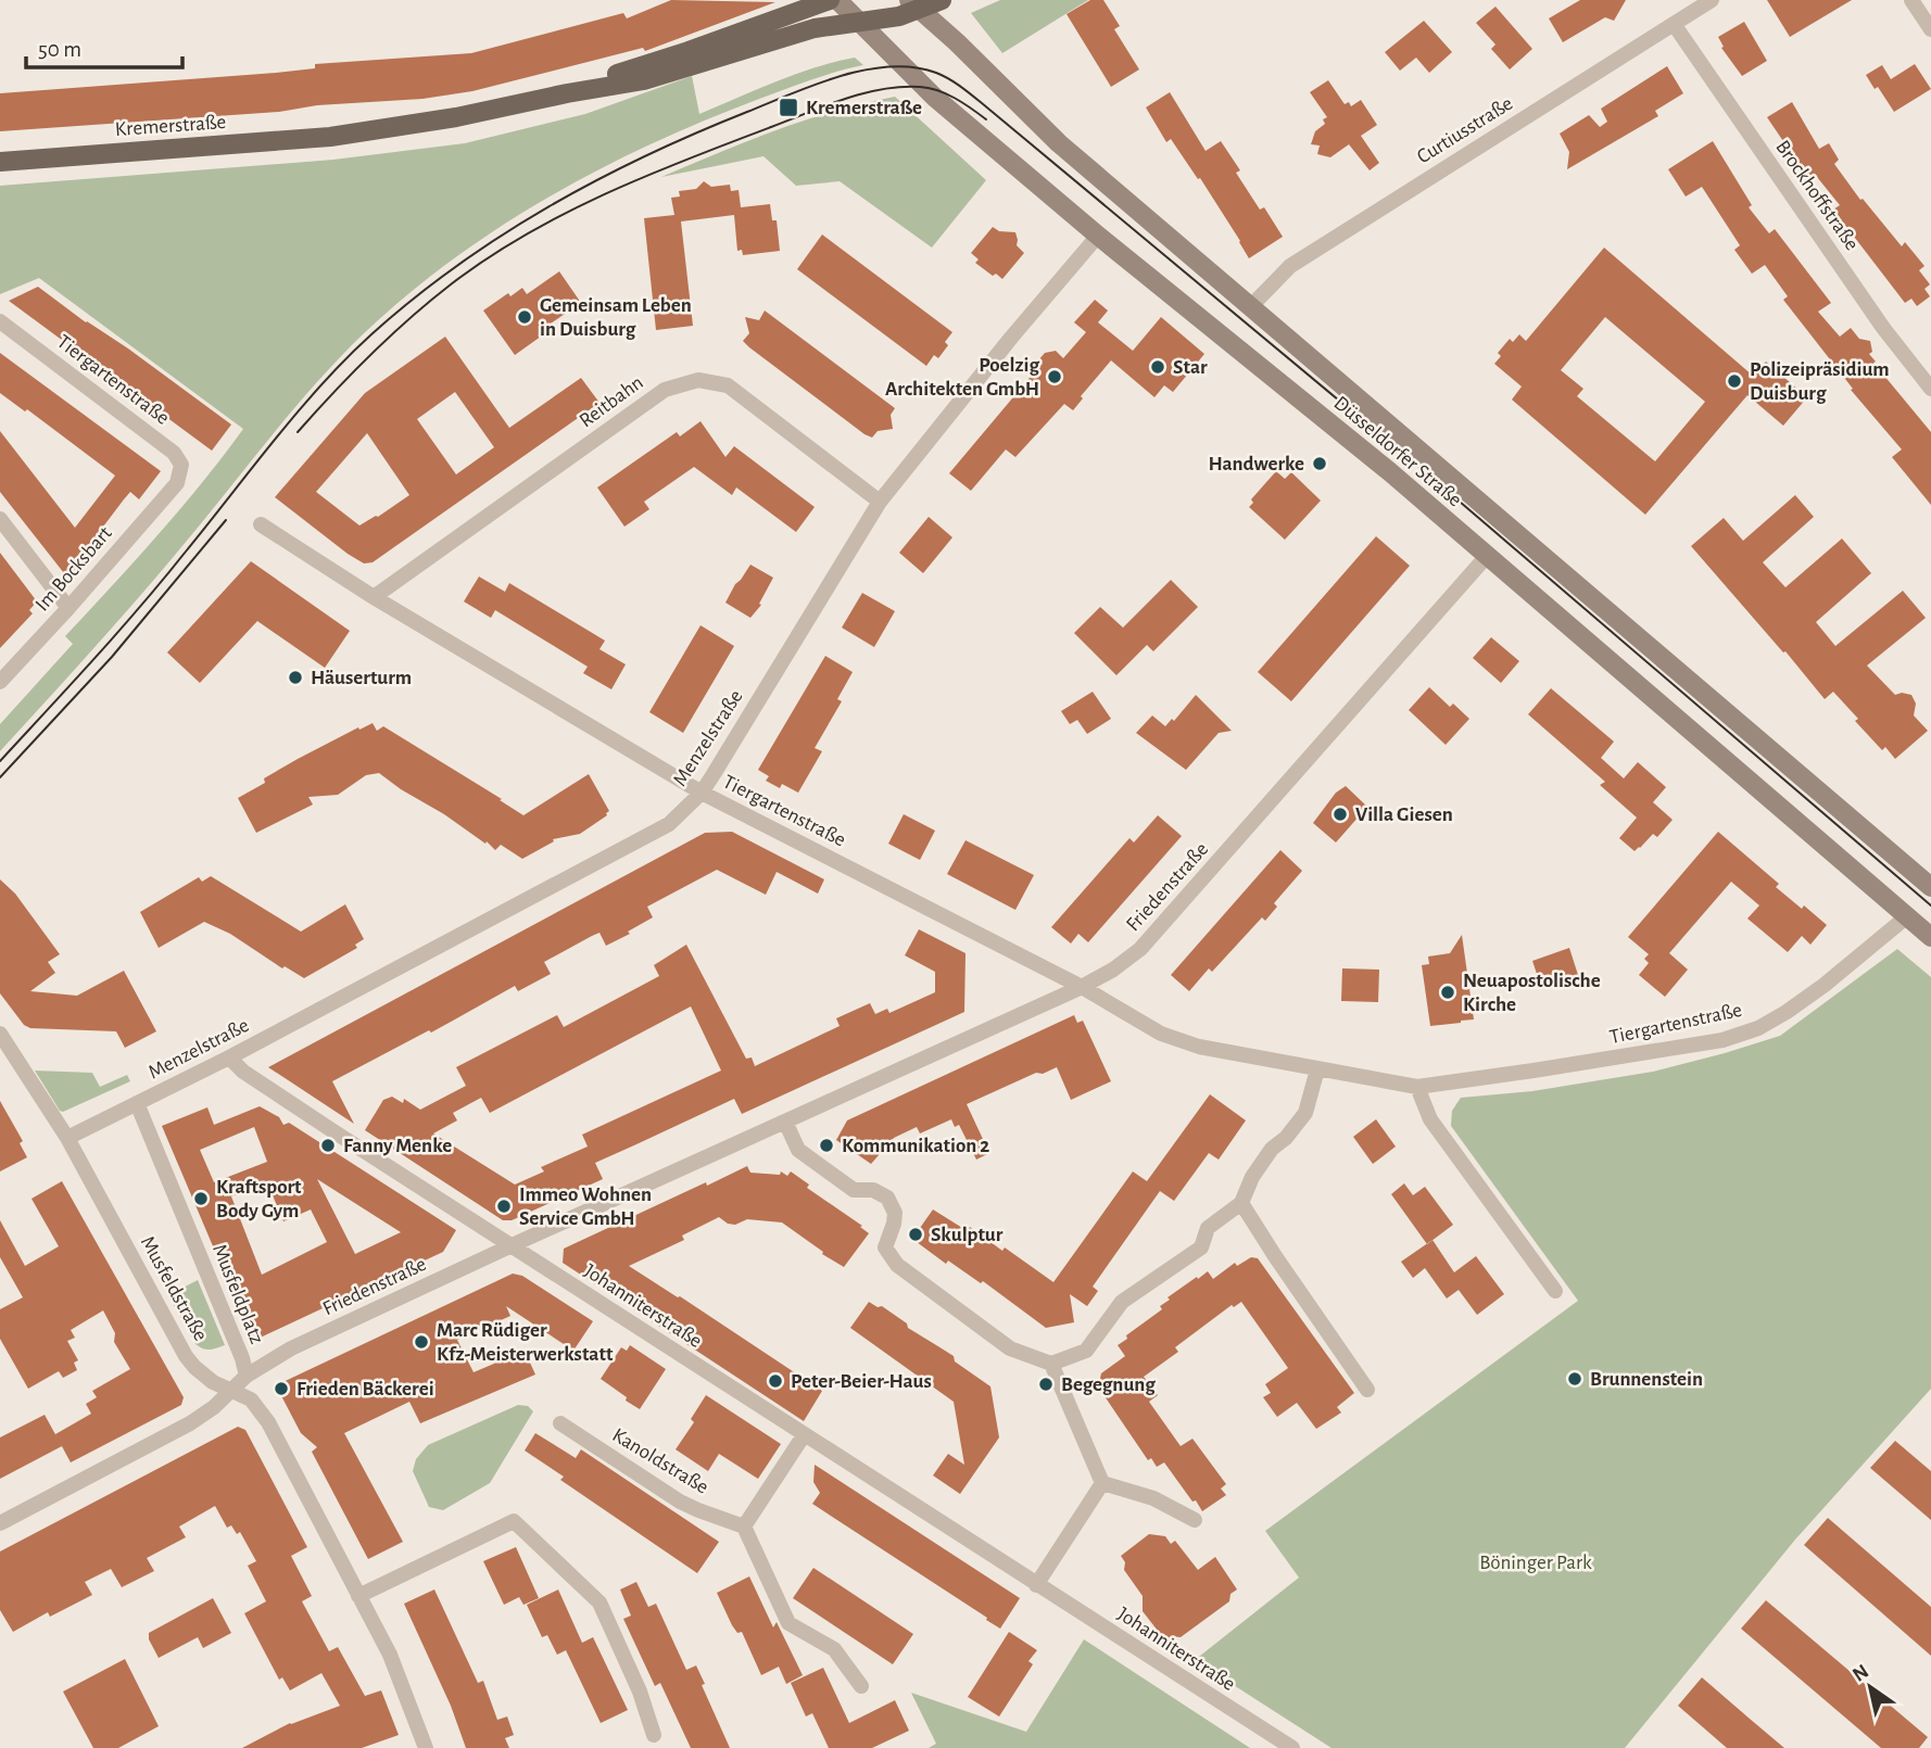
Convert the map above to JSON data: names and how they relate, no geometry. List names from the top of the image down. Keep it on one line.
{"streets":{"main road":["Kremerstraße","Düsseldorfer Straße"],"street":["Curtiusstraße","Brockhoffstraße","Tiergartenstraße","Reitbahn","Im Bocksbart","Menzelstraße","Friedenstraße","Musfeldstraße","Musfeldplatz","Johanniterstraße","Kanoldstraße"]},"crossings":[["Kremerstraße","Düsseldorfer Straße"],["Curtiusstraße","Brockhoffstraße"],["Curtiusstraße","Düsseldorfer Straße"],["Tiergartenstraße","Reitbahn"],["Tiergartenstraße","Düsseldorfer Straße"],["Tiergartenstraße","Im Bocksbart"],["Tiergartenstraße","Menzelstraße"],["Tiergartenstraße","Friedenstraße"],["Reitbahn","Menzelstraße"],["Düsseldorfer Straße","Menzelstraße"],["Düsseldorfer Straße","Friedenstraße"],["Menzelstraße","Musfeldstraße"],["Menzelstraße","Musfeldplatz"],["Menzelstraße","Johanniterstraße"],["Friedenstraße","Musfeldstraße"],["Friedenstraße","Musfeldplatz"],["Friedenstraße","Johanniterstraße"]],"parks":["Böninger Park"],"places":{"transit":["Kremerstraße"],"other":["Gemeinsam Leben in Duisburg","Star","Poelzig Architekten GmbH","Polizeipräsidium Duisburg","Handwerke","Häuserturm","Villa Giesen","Neuapostolische Kirche","Fanny Menke","Kommunikation 2","Kraftsport Body Gym","Immeo Wohnen Service GmbH","Skulptur","Marc Rüdiger Kfz-Meisterwerkstatt","Brunnenstein","Peter-Beier-Haus","Begegnung","Frieden Bäckerei"]},"scale_bar":"50 m","north":"top left"}
